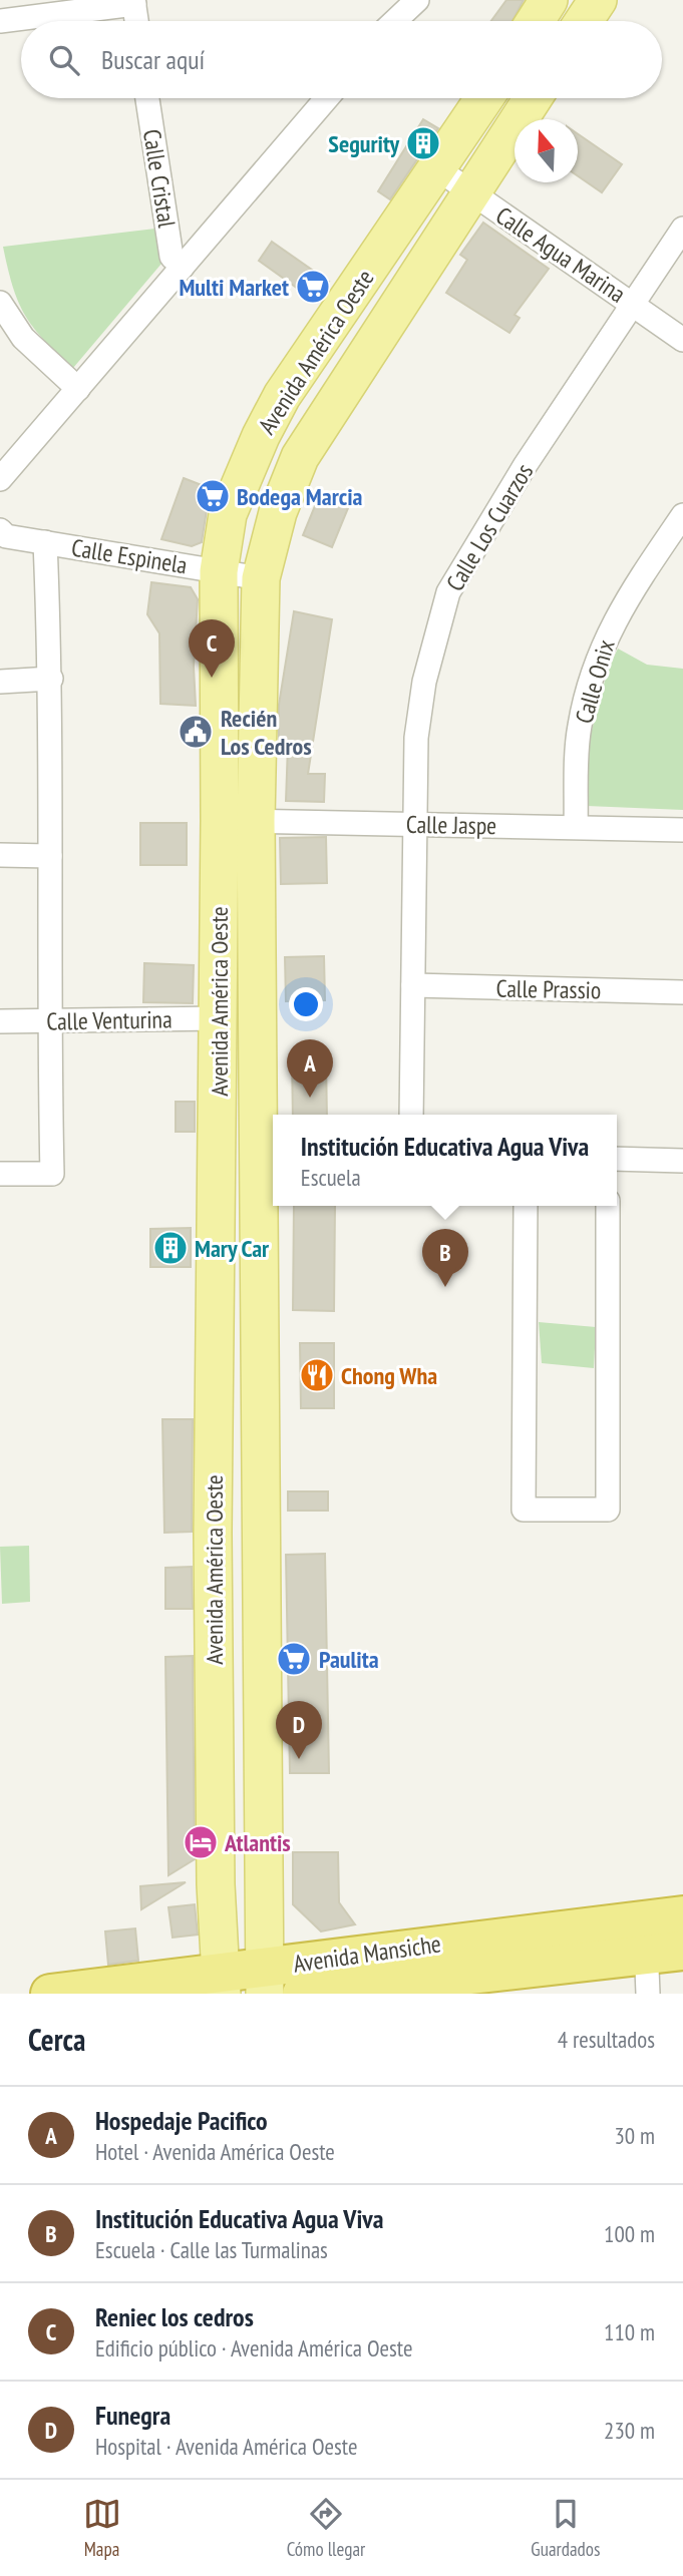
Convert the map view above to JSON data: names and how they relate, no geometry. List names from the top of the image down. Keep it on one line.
{"streets":{"highway":["Avenida Mansiche"],"main road":["Avenida América Oeste"],"street":["Calle Cristal","Calle Agua Marina","Calle Los Cuarzos","Calle Espinela","Calle Onix","Calle Jaspe","Calle Prassio","Calle Venturina"]},"crossings":[["Calle Agua Marina","Avenida América Oeste"],["Calle Agua Marina","Calle Los Cuarzos"],["Avenida América Oeste","Calle Espinela"],["Avenida América Oeste","Calle Jaspe"],["Avenida América Oeste","Calle Venturina"],["Avenida América Oeste","Avenida Mansiche"],["Calle Los Cuarzos","Calle Jaspe"],["Calle Los Cuarzos","Calle Prassio"],["Calle Onix","Calle Jaspe"]],"places":{"building":["Segurity","Mary Car"],"supermarket":["Multi Market","Bodega Marcia","Paulita"],"public building":["Recién Los Cedros"],"restaurant":["Chong Wha"],"hotel":["Atlantis"]},"north":"top","page":{"search":"Buscar aquí","pins":["C","A","B","D"],"popup":["Institución Educativa Agua Viva","Escuela"],"heading":["Cerca","4 resultados"],"list":[{"mark":"A","name":"Hospedaje Pacifico","note":"Hotel · Avenida América Oeste","value":"30 m"},{"mark":"B","name":"Institución Educativa Agua Viva","note":"Escuela · Calle las Turmalinas","value":"100 m"},{"mark":"C","name":"Reniec los cedros","note":"Edificio público · Avenida América Oeste","value":"110 m"},{"mark":"D","name":"Funegra","note":"Hospital · Avenida América Oeste","value":"230 m"}],"nav":["Mapa","Cómo llegar","Guardados"]}}
